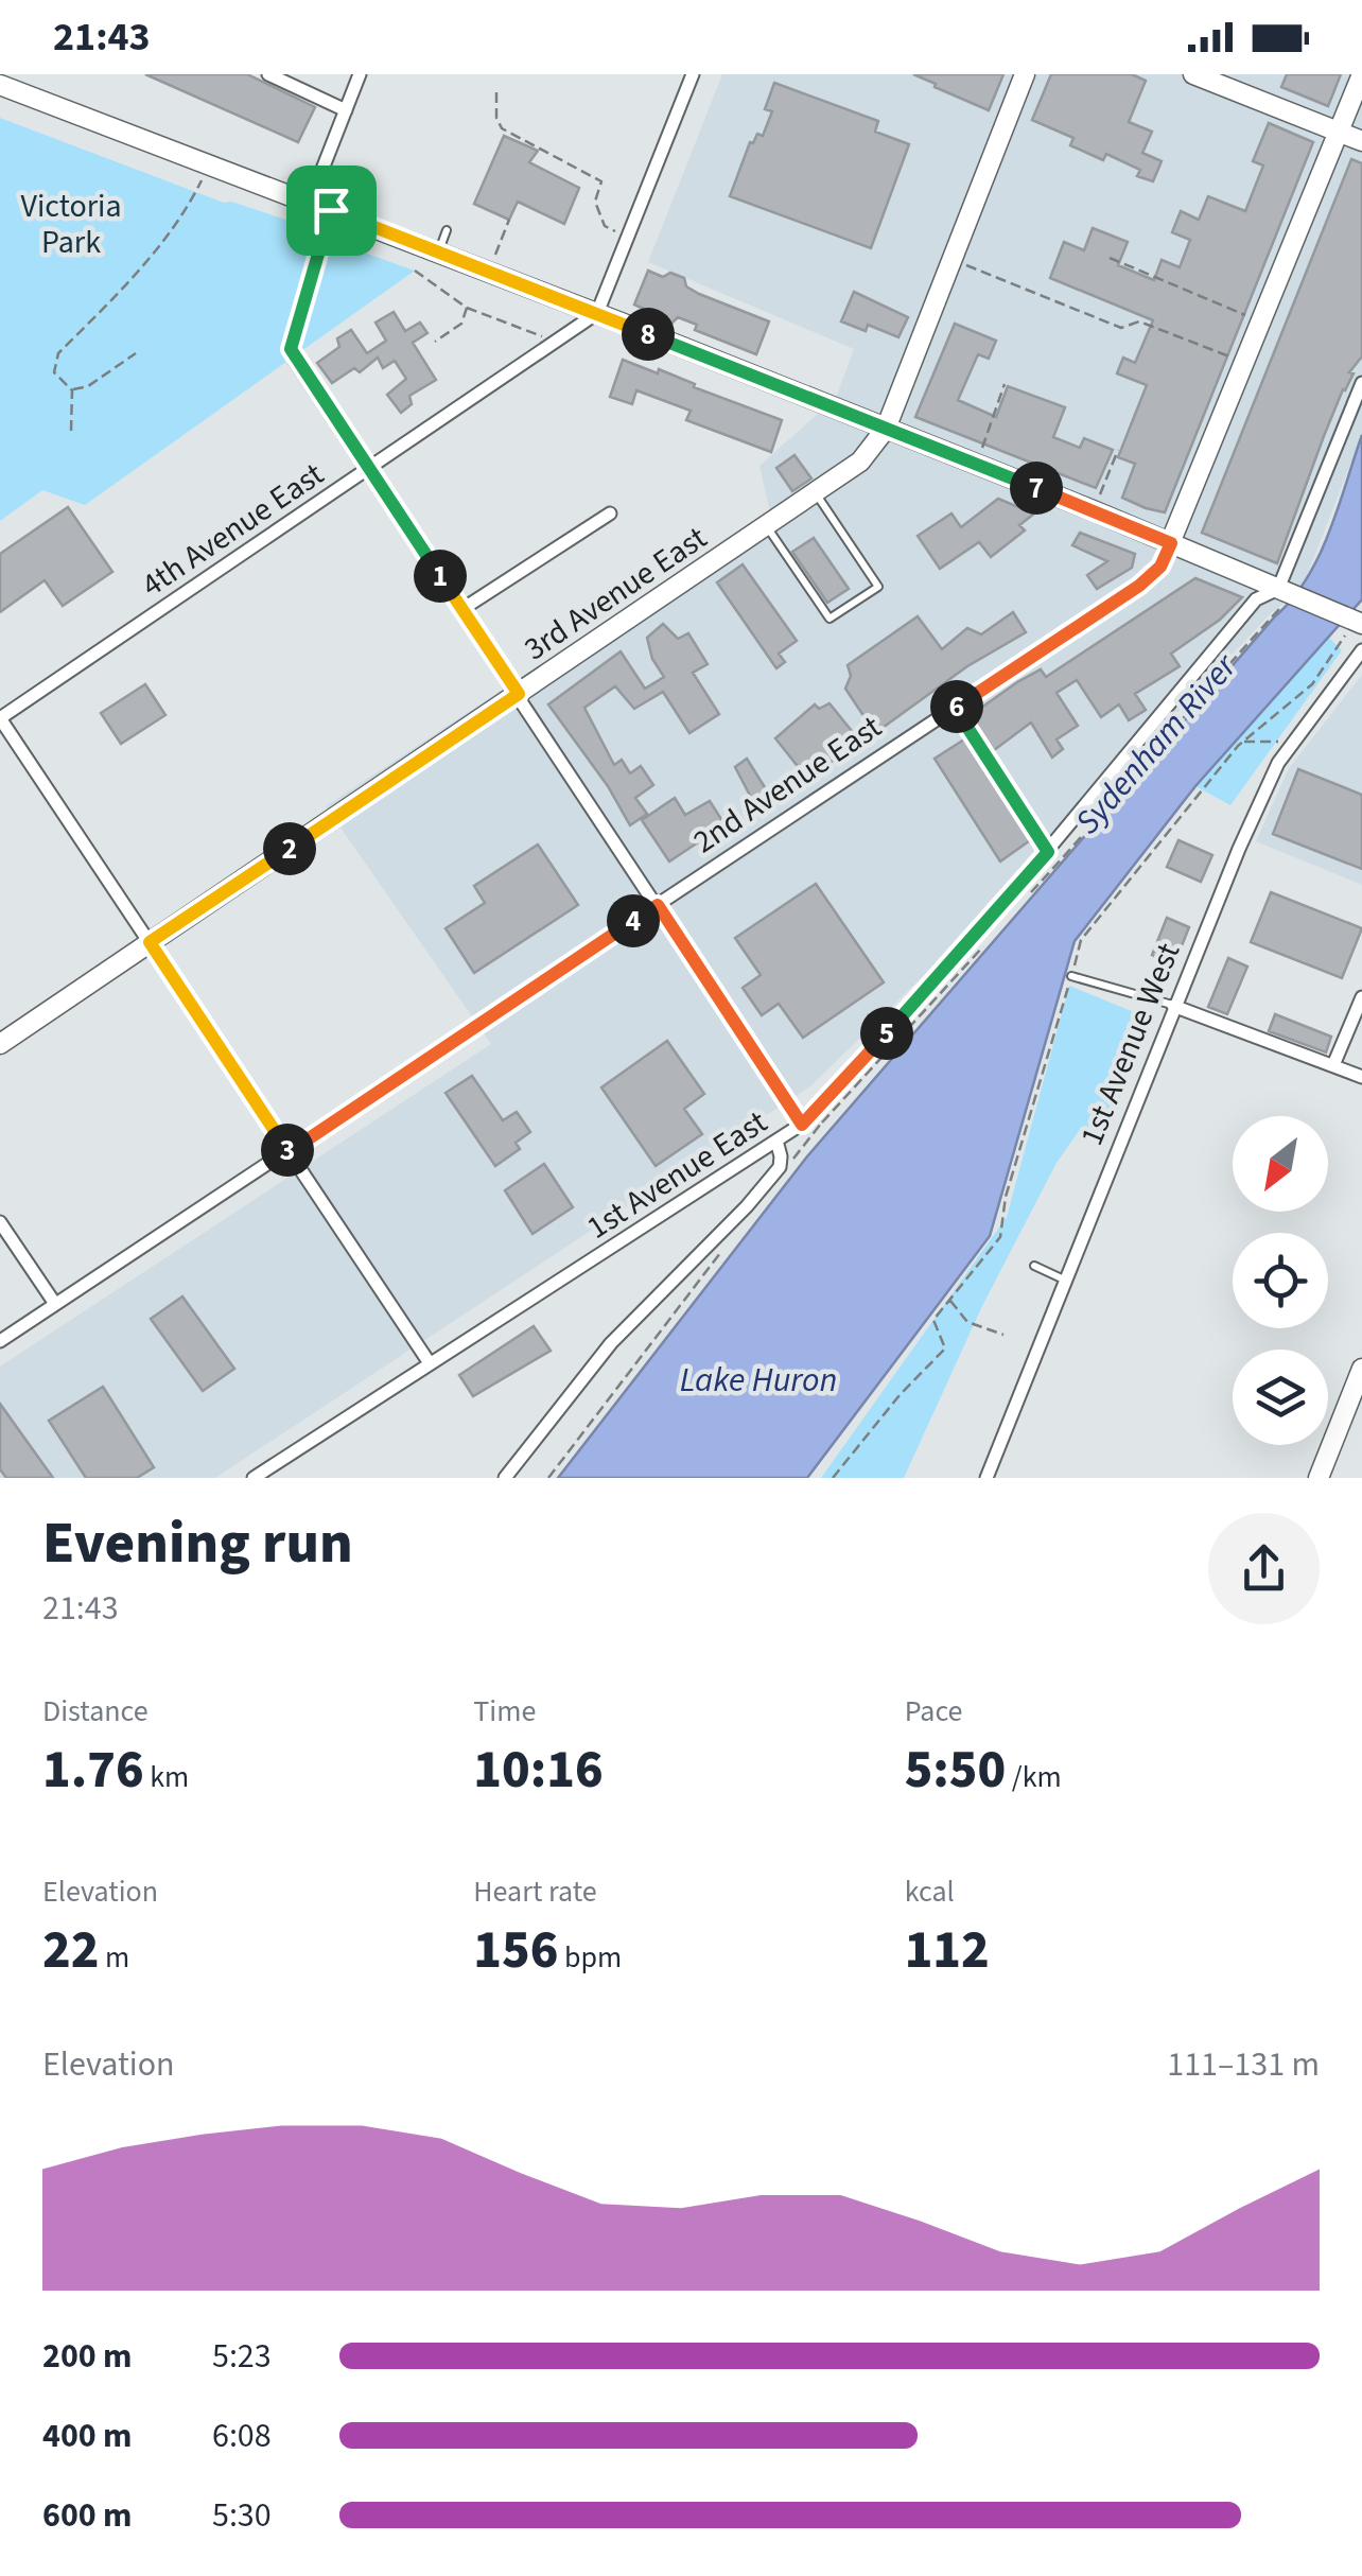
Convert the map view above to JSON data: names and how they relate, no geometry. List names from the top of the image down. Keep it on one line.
{"streets":{"main road":["3rd Avenue East","2nd Avenue East"],"street":["4th Avenue East","1st Avenue West","1st Avenue East"]},"water":["Sydenham River","Lake Huron"],"parks":["Victoria Park"],"north":"bottom left","page":{"status":"21:43","pins":["8","7","1","6","2","4","5","3"],"heading":["Evening run","21:43"],"stats":[["Distance","1.76 km"],["Time","10:16"],["Pace","5:50 /km"],["Elevation","22 m"],["Heart rate","156 bpm"],["kcal","112"]],"chart":["Elevation","111–131 m"],"list":[{"name":"200 m","note":"5:23"},{"name":"400 m","note":"6:08"},{"name":"600 m","note":"5:30"}]}}
